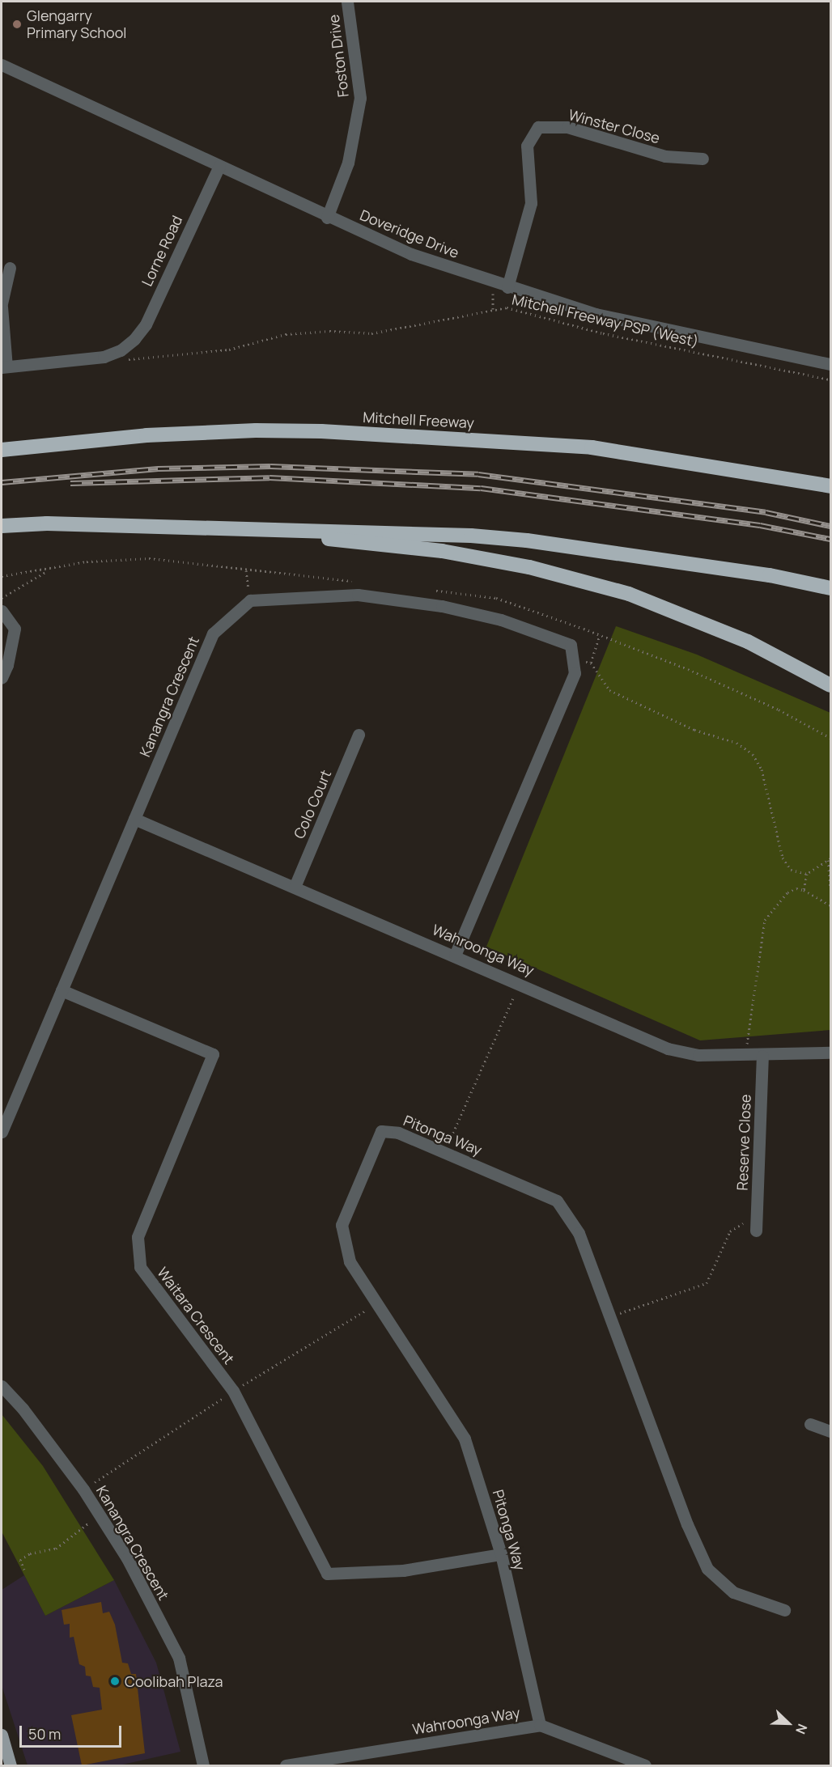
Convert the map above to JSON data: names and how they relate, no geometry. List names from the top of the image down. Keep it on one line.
{"streets":{"highway":["Mitchell Freeway"],"street":["Foston Drive","Winster Close","Doveridge Drive","Lorne Road","Kanangra Crescent","Colo Court","Wahroonga Way","Pitonga Way","Reserve Close","Waitara Crescent"],"path":["Mitchell Freeway PSP (West)"]},"crossings":[["Foston Drive","Doveridge Drive"],["Winster Close","Doveridge Drive"],["Doveridge Drive","Lorne Road"],["Kanangra Crescent","Wahroonga Way"],["Kanangra Crescent","Waitara Crescent"],["Colo Court","Wahroonga Way"],["Wahroonga Way","Pitonga Way"],["Wahroonga Way","Reserve Close"],["Pitonga Way","Waitara Crescent"]],"places":["Glengarry Primary School","Coolibah Plaza"],"scale_bar":"50 m","north":"bottom right"}
